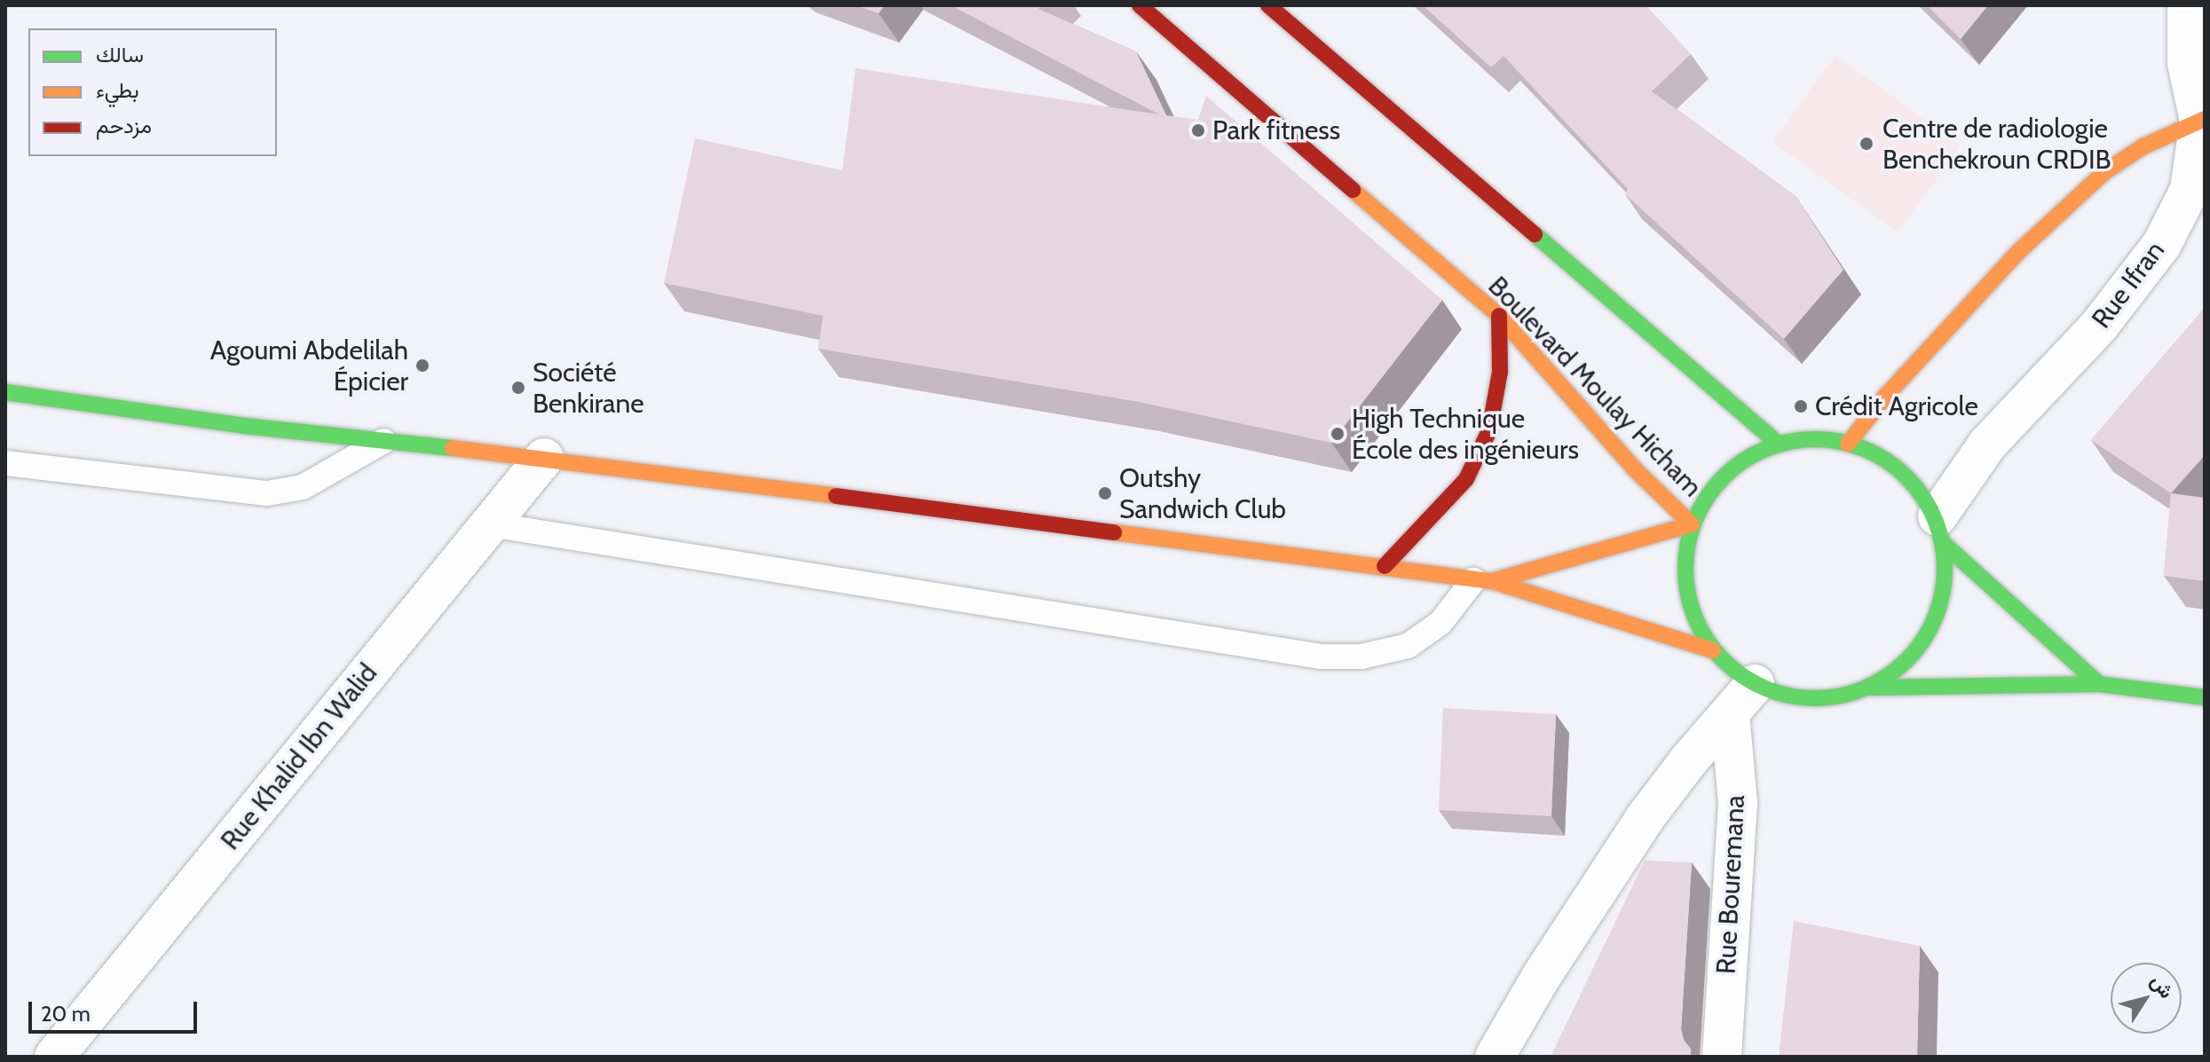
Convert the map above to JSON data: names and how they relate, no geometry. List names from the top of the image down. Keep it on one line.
{"streets":{"street":["Rue Ifran","Boulevard Moulay Hicham","Rue Khalid Ibn Walid","Rue Bouremana"]},"places":["Park fitness","Centre de radiologie Benchekroun CRDIB","Agoumi Abdelilah Épicier","Société Benkirane","Crédit Agricole","High Technique École des ingénieurs","Outshy Sandwich Club"],"legend":["سالك","بطيء","مزدحم"],"scale_bar":"20 m","north":"top right"}
